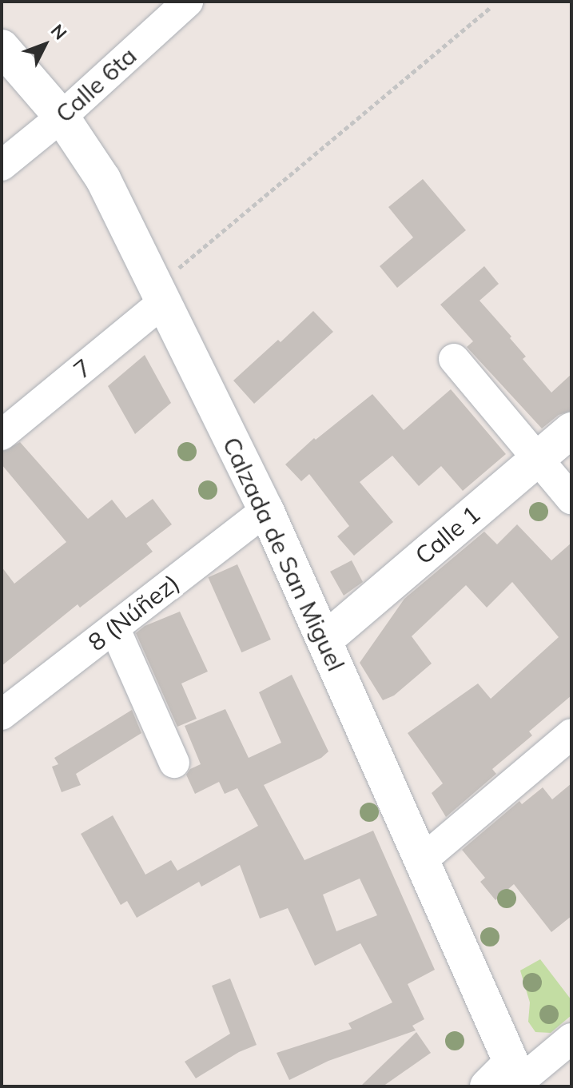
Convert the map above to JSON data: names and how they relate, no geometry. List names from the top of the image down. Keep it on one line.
{"streets":{"main road":["Calle 1","Calzada de San Miguel"],"street":["Calle 6ta","7","8 (Núñez)"]},"crossings":[["Calle 6ta","Calzada de San Miguel"],["7","Calzada de San Miguel"],["Calle 1","Calzada de San Miguel"],["Calzada de San Miguel","8 (Núñez)"]],"north":"top right"}
